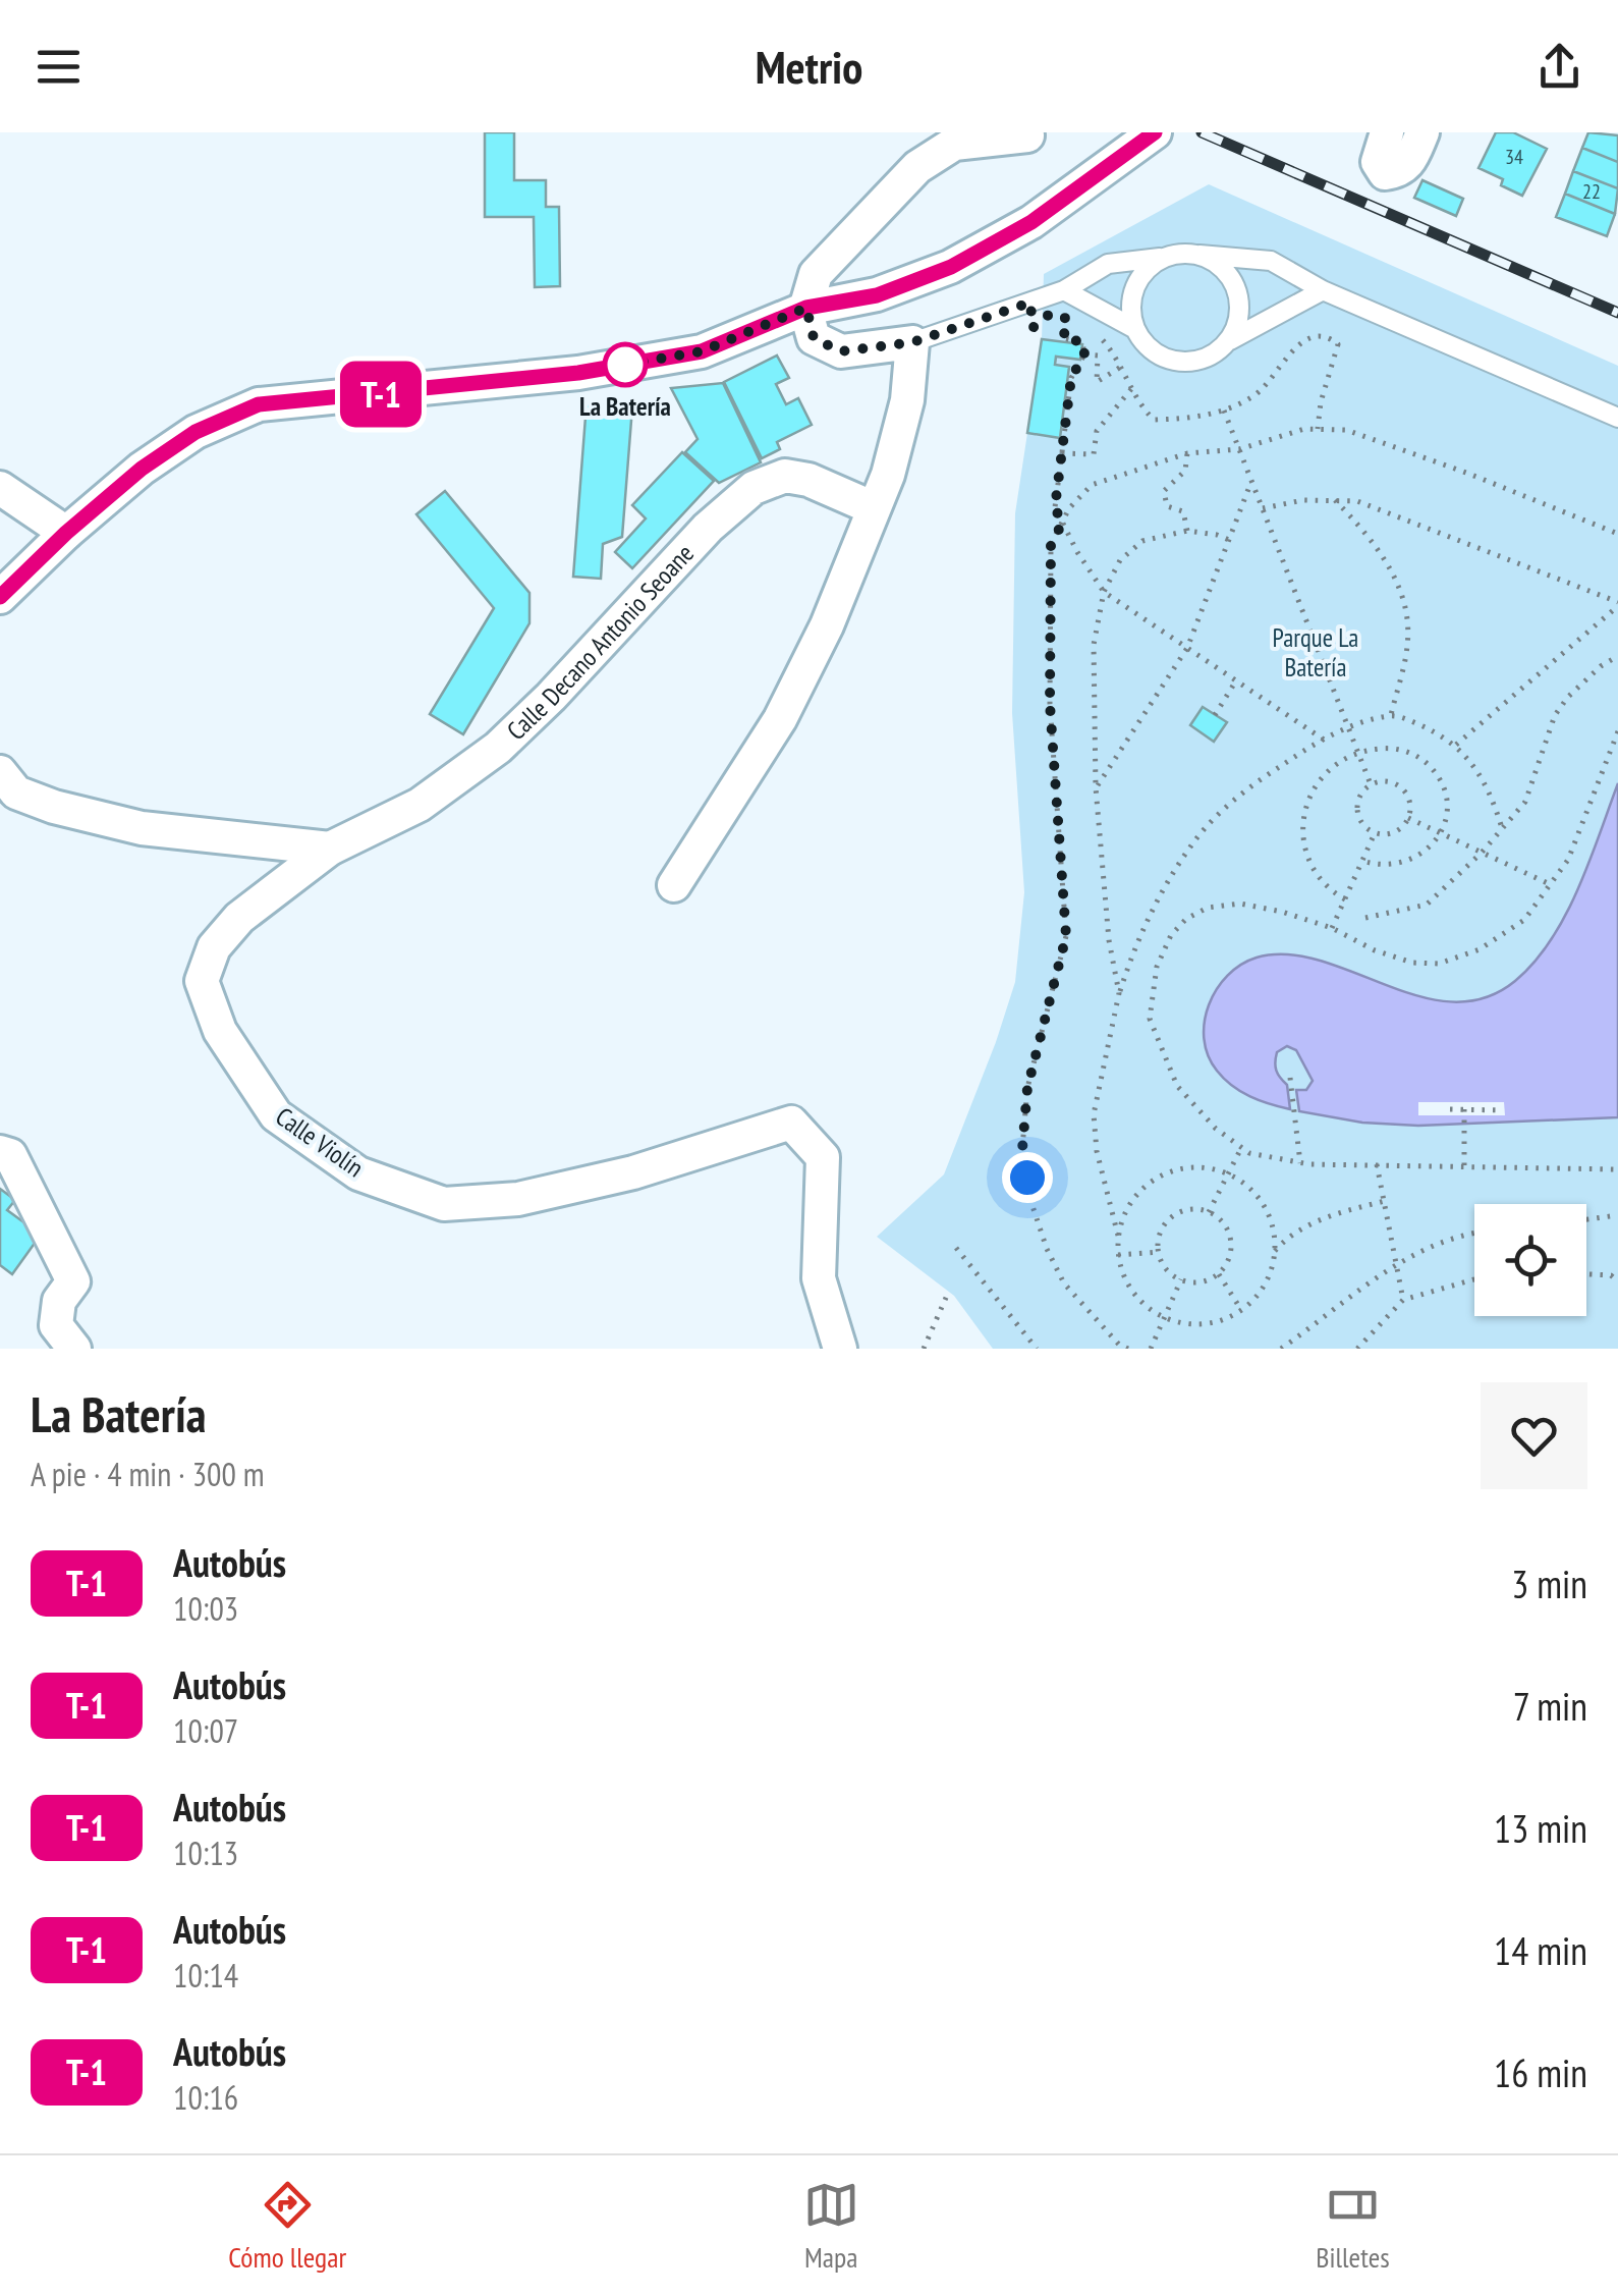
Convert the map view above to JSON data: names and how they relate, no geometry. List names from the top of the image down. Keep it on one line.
{"streets":{"street":["Calle Decano Antonio Seoane","Calle Violín"]},"crossings":[["Calle Decano Antonio Seoane","Calle Violín"]],"parks":["Parque La Batería"],"places":["La Batería"],"lines":["bus line T-1"],"house_numbers":["34","22"],"page":{"header":"Metrio","on_map":"T-1","heading":["La Batería","A pie · 4 min · 300 m"],"list":[{"mark":"T-1","name":"Autobús","note":"10:03","value":"3 min"},{"mark":"T-1","name":"Autobús","note":"10:07","value":"7 min"},{"mark":"T-1","name":"Autobús","note":"10:13","value":"13 min"},{"mark":"T-1","name":"Autobús","note":"10:14","value":"14 min"},{"mark":"T-1","name":"Autobús","note":"10:16","value":"16 min"}],"tabs":["Cómo llegar","Mapa","Billetes"]}}
